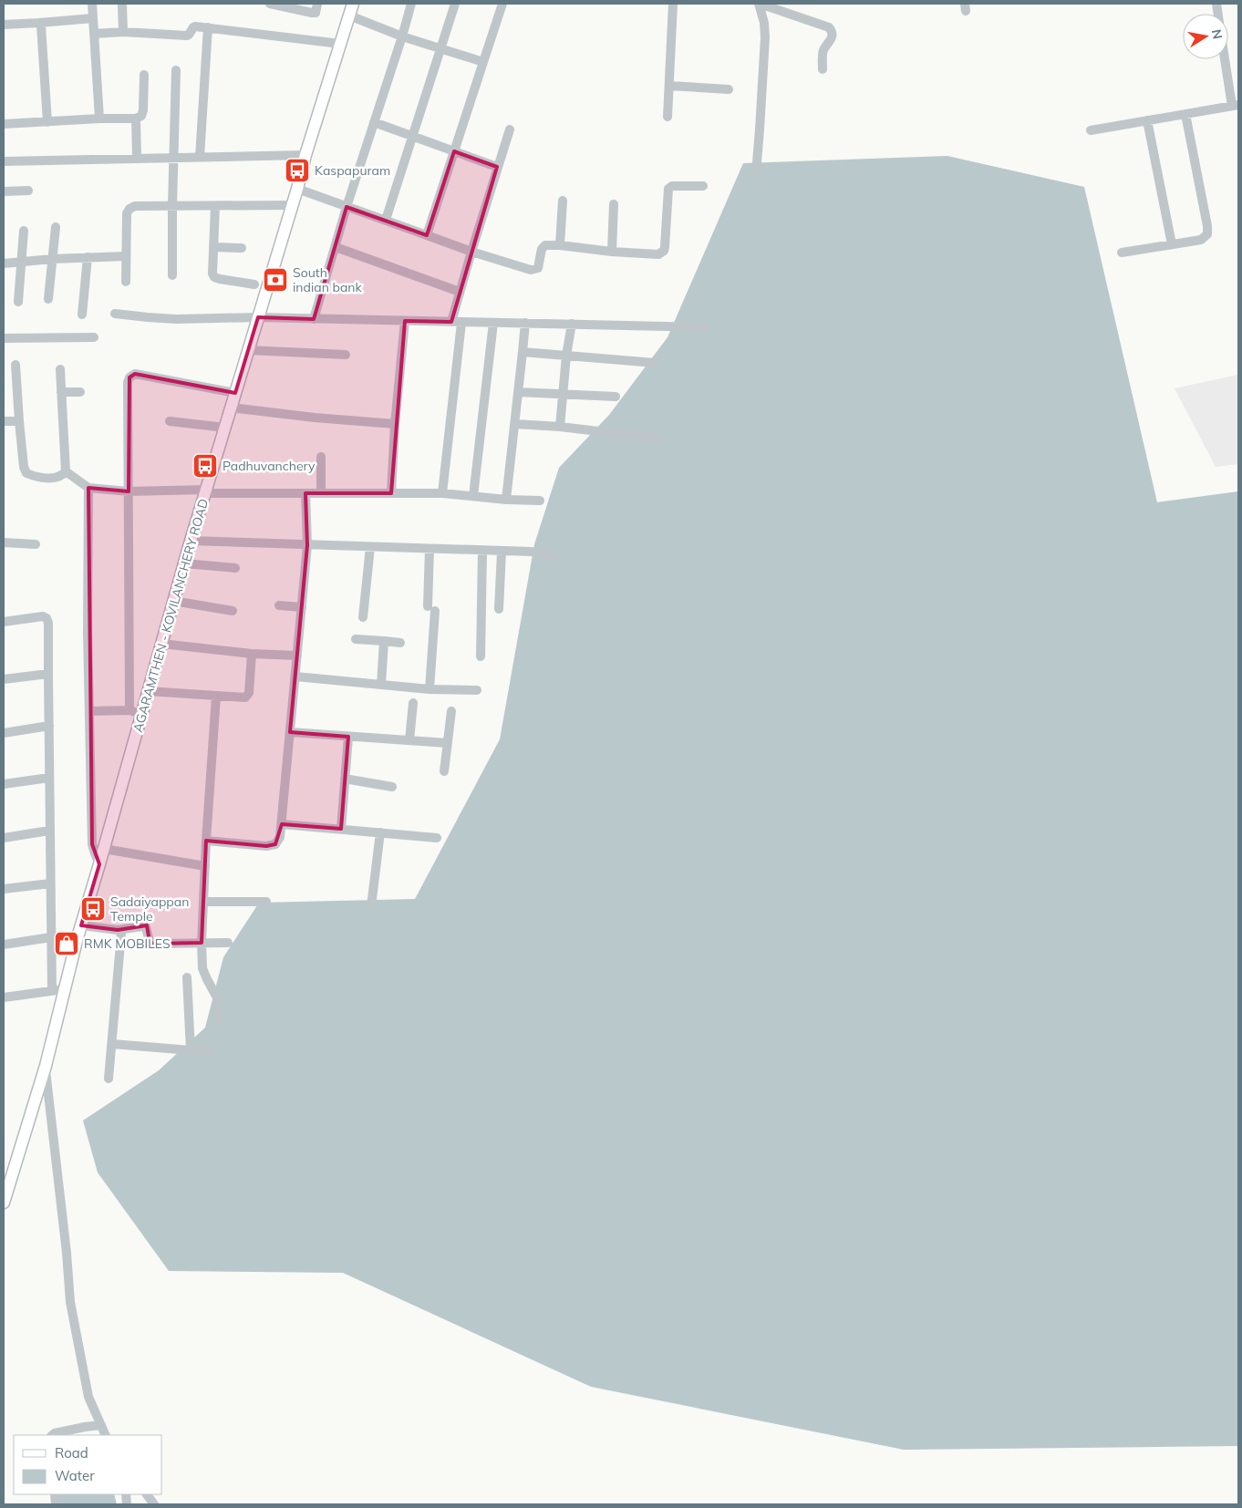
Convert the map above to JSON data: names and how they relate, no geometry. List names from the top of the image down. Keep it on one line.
{"streets":{"main road":["AGARAMTHEN - KOVILANCHERY ROAD"]},"places":{"bus stop":["Kaspapuram","Padhuvanchery","Sadaiyappan Temple"],"bank":["South indian bank"],"shop":["RMK MOBILES"]},"legend":["Road","Water"],"north":"right"}
